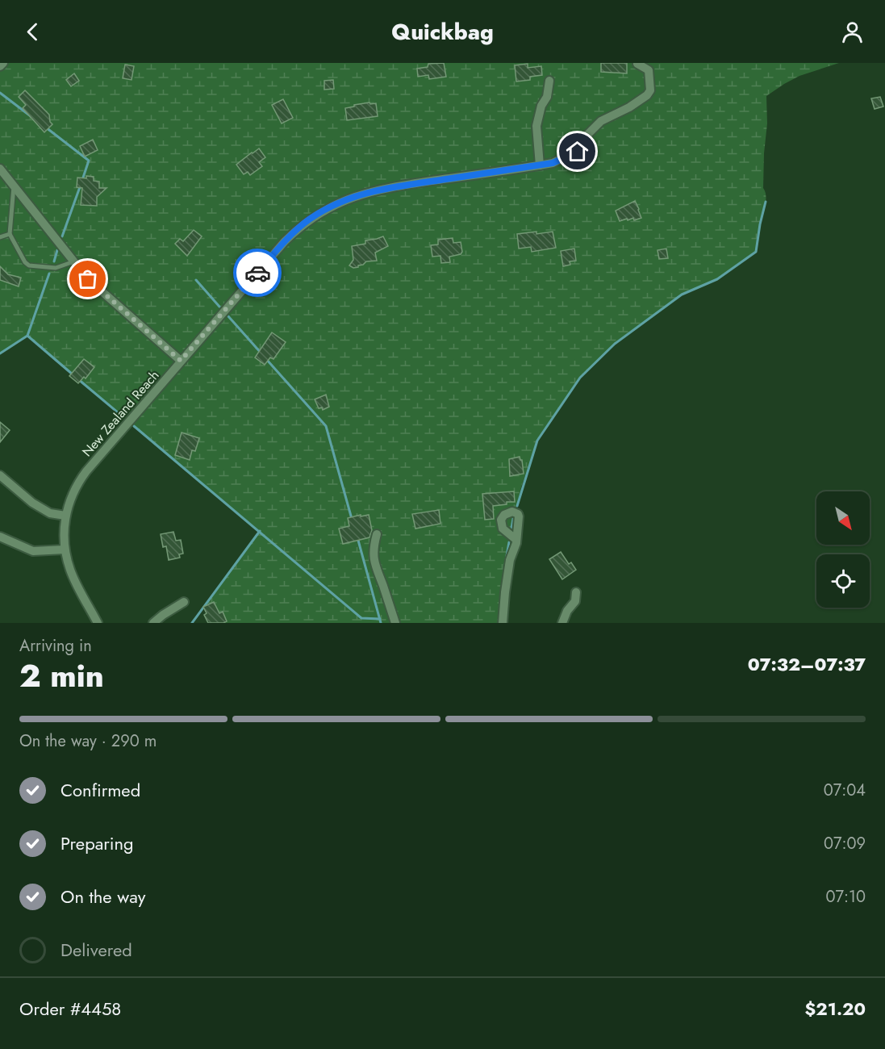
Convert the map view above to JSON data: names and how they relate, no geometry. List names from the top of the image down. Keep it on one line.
{"streets":{"street":["New Zealand Reach"]},"north":"bottom right","page":{"header":"Quickbag","heading":["2 min","Arriving in","07:32–07:37"],"panel":["Order #4458","$21.20"],"bar":"On the way · 290 m","list":[["Confirmed","07:04"],["Preparing","07:09"],["On the way","07:10"],"Delivered"]}}
